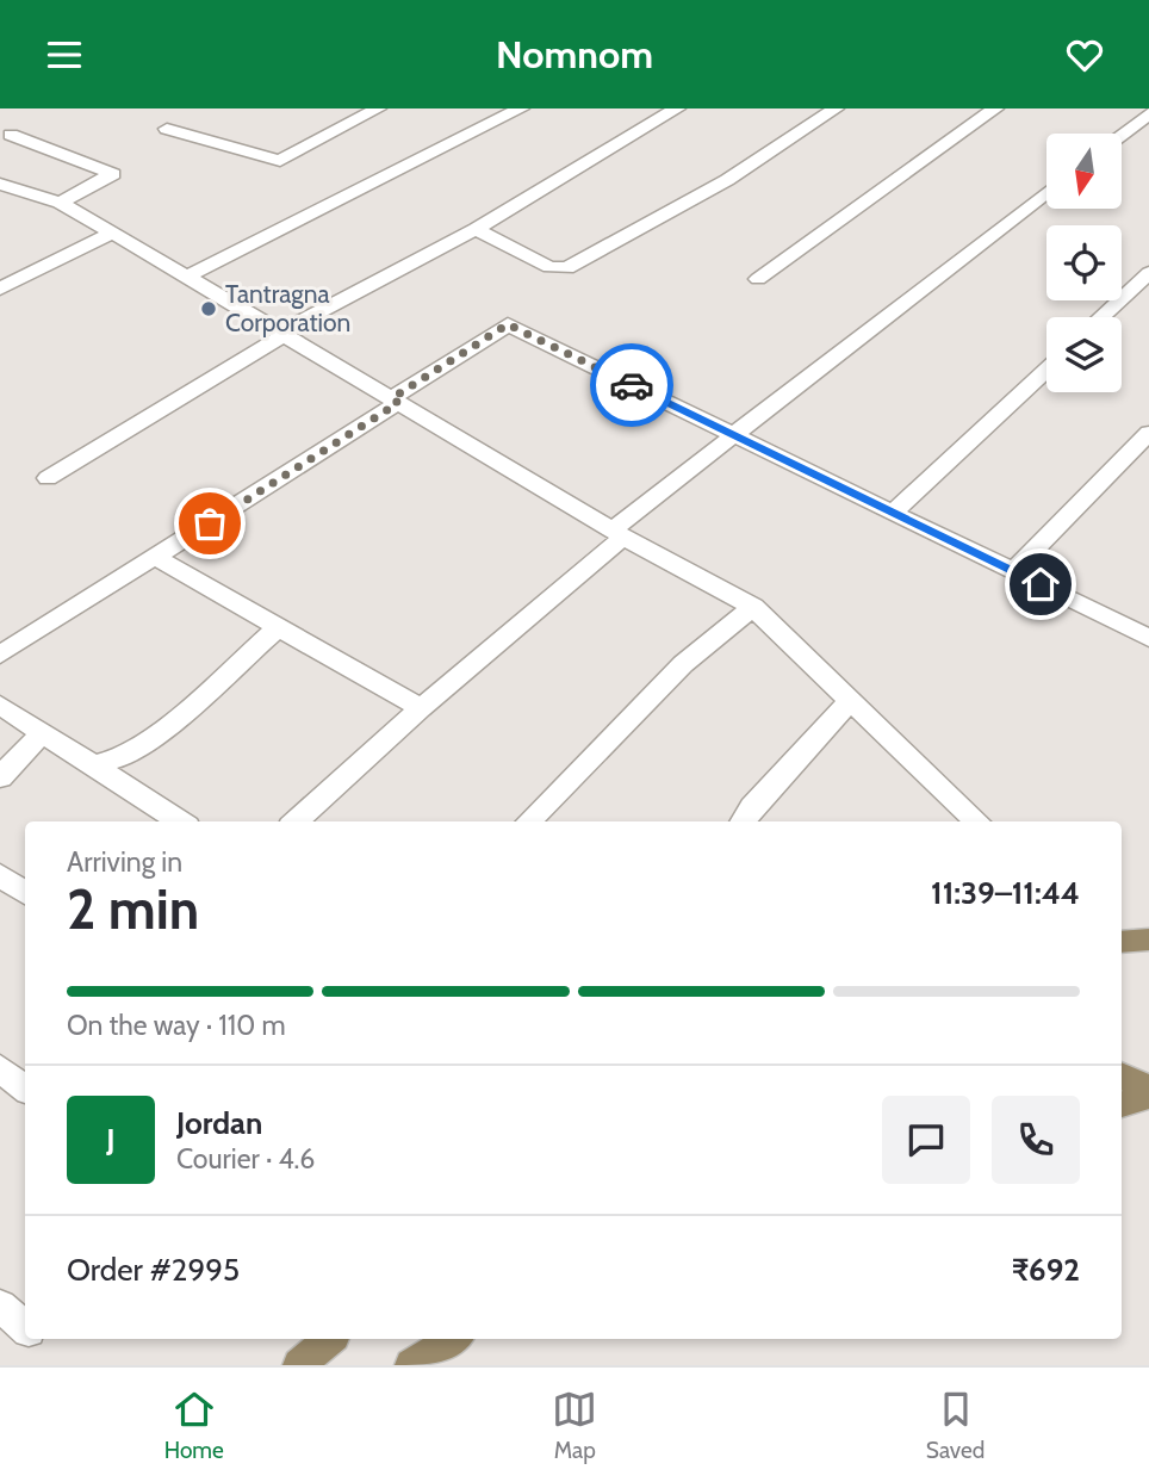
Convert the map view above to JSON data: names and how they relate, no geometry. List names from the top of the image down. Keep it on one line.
{"places":["Tantragna Corporation"],"north":"bottom","page":{"header":"Nomnom","heading":["2 min","Arriving in","11:39–11:44"],"panel":["Jordan","Courier · 4.6","Order #2995","₹692"],"bar":"On the way · 110 m","round":"J","tabs":["Home","Map","Saved"]}}
